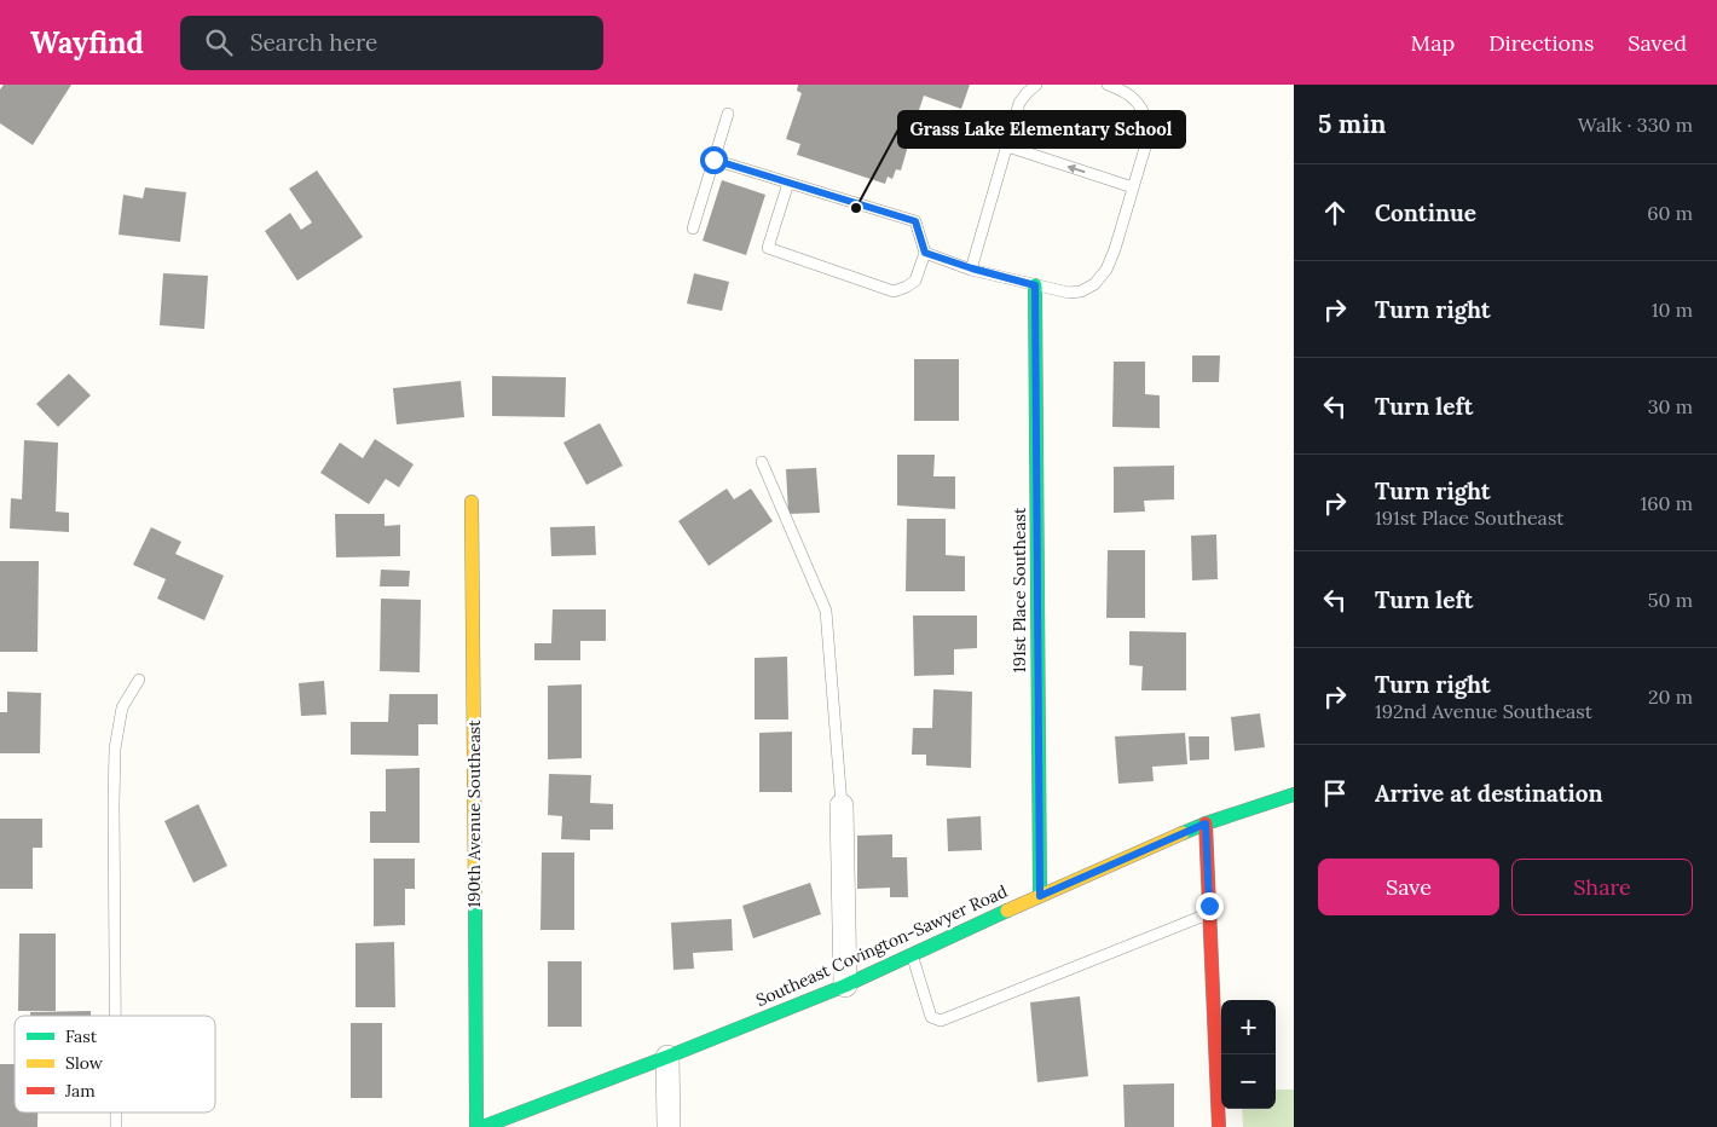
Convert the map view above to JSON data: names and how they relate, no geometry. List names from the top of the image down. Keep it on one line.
{"streets":{"street":["191st Place Southeast","190th Avenue Southeast","Southeast Covington-Sawyer Road"]},"crossings":[["191st Place Southeast","Southeast Covington-Sawyer Road"]],"places":["Grass Lake Elementary School"],"legend":["Fast","Slow","Jam"],"page":{"header":"Wayfind","search":"Search here","nav":["Map","Directions","Saved"],"heading":["5 min","Walk · 330 m"],"list":[["Continue","60 m"],["Turn right","10 m"],["Turn left","30 m"],["Turn right","191st Place Southeast","160 m"],["Turn left","50 m"],["Turn right","192nd Avenue Southeast","20 m"],"Arrive at destination"],"buttons":["Save","Share"],"map_buttons":["+","−"]}}
